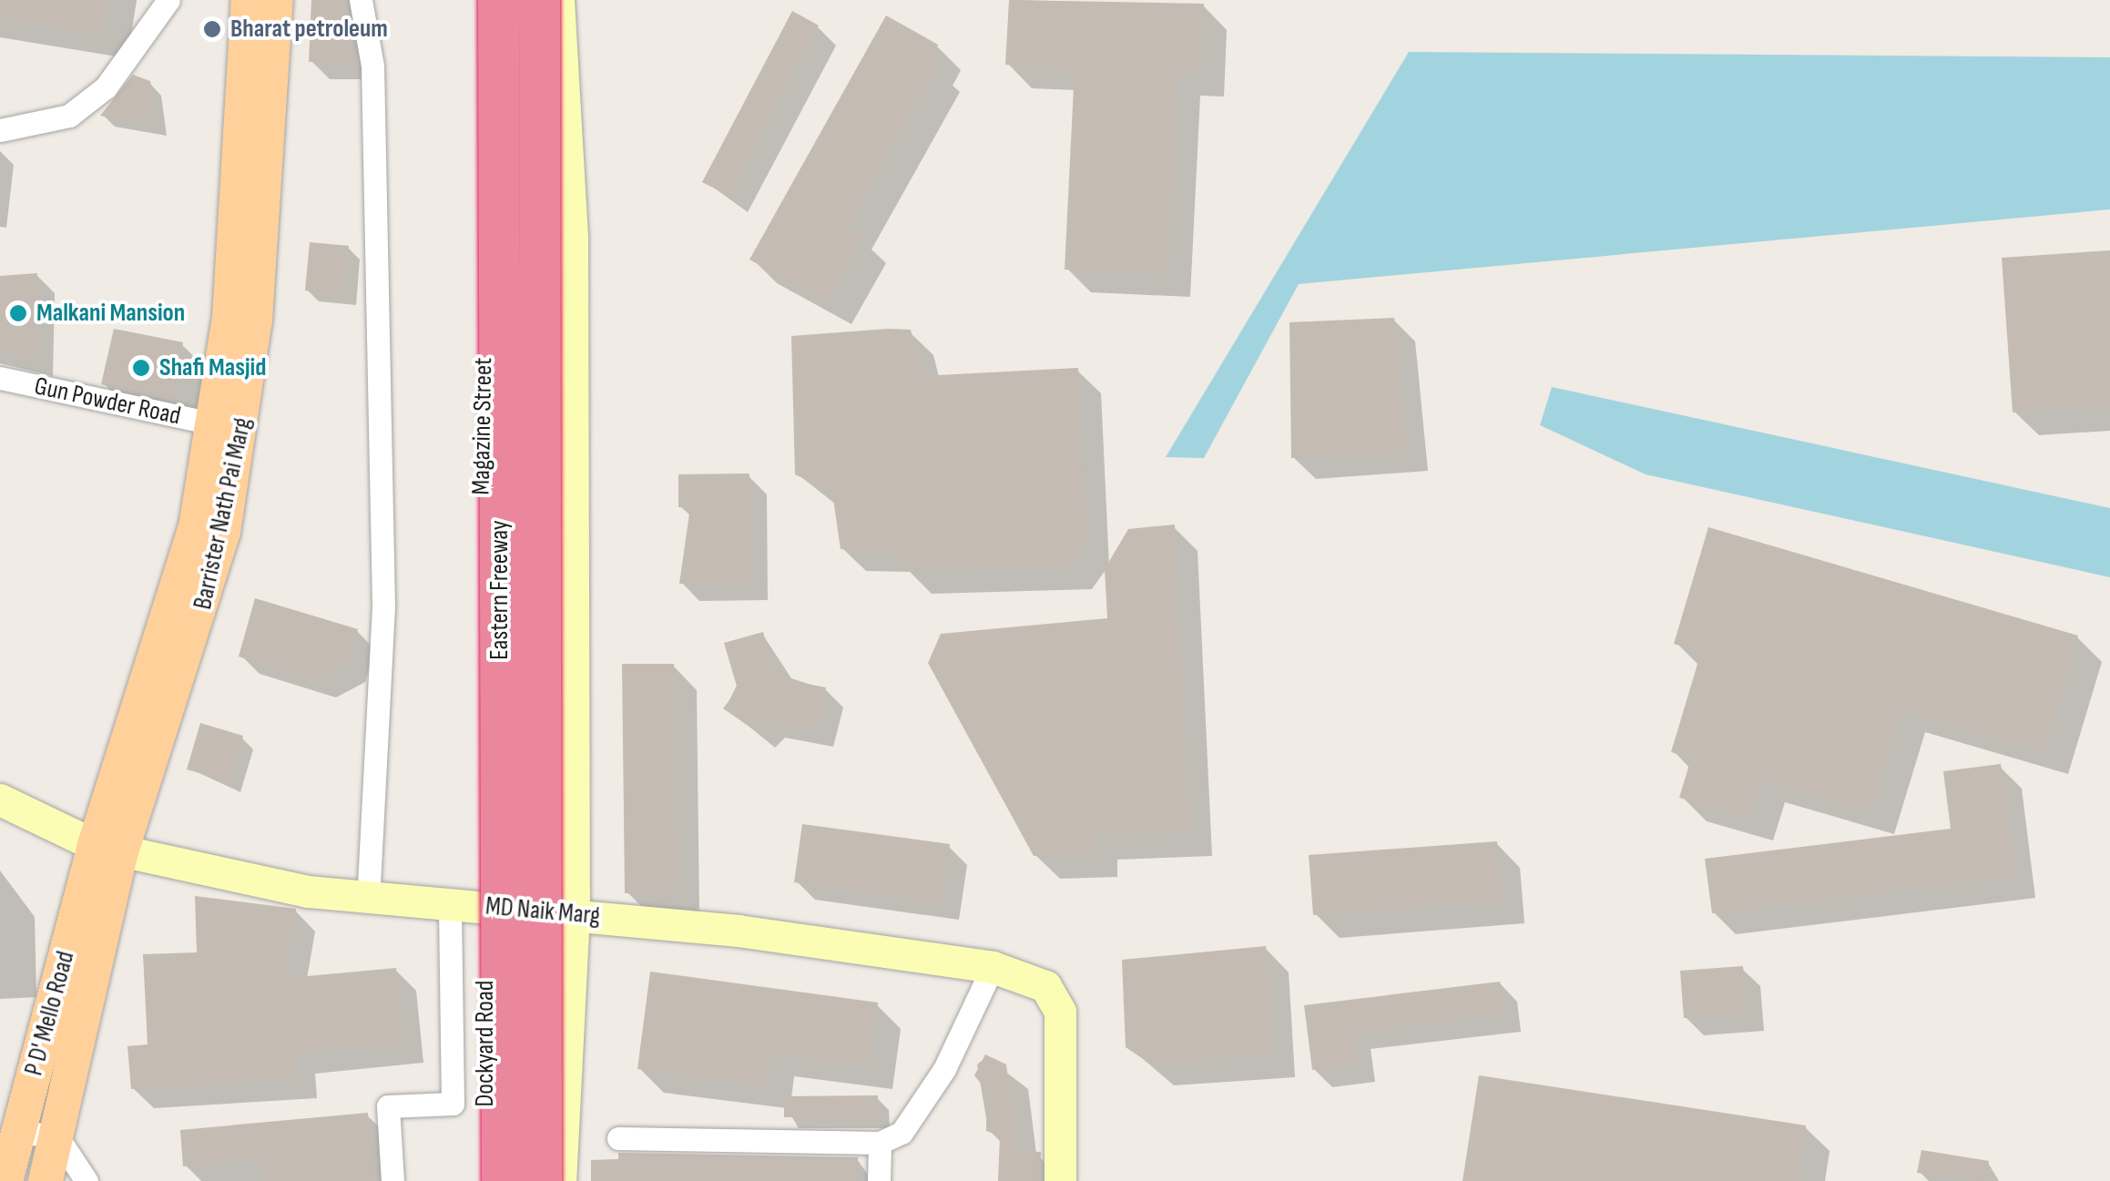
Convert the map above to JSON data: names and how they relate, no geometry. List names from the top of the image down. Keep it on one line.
{"streets":{"highway":["Eastern Freeway"],"main road":["Barrister Nath Pai Marg","P D' Mello Road"],"street":["Gun Powder Road","Magazine Street","MD Naik Marg","Dockyard Road"]},"crossings":[["Gun Powder Road","Barrister Nath Pai Marg"],["Magazine Street","MD Naik Marg"],["Magazine Street","Dockyard Road"],["Barrister Nath Pai Marg","MD Naik Marg"],["Barrister Nath Pai Marg","P D' Mello Road"],["MD Naik Marg","P D' Mello Road"],["MD Naik Marg","Dockyard Road"]],"places":["Bharat petroleum","Malkani Mansion","Shafi Masjid"]}
